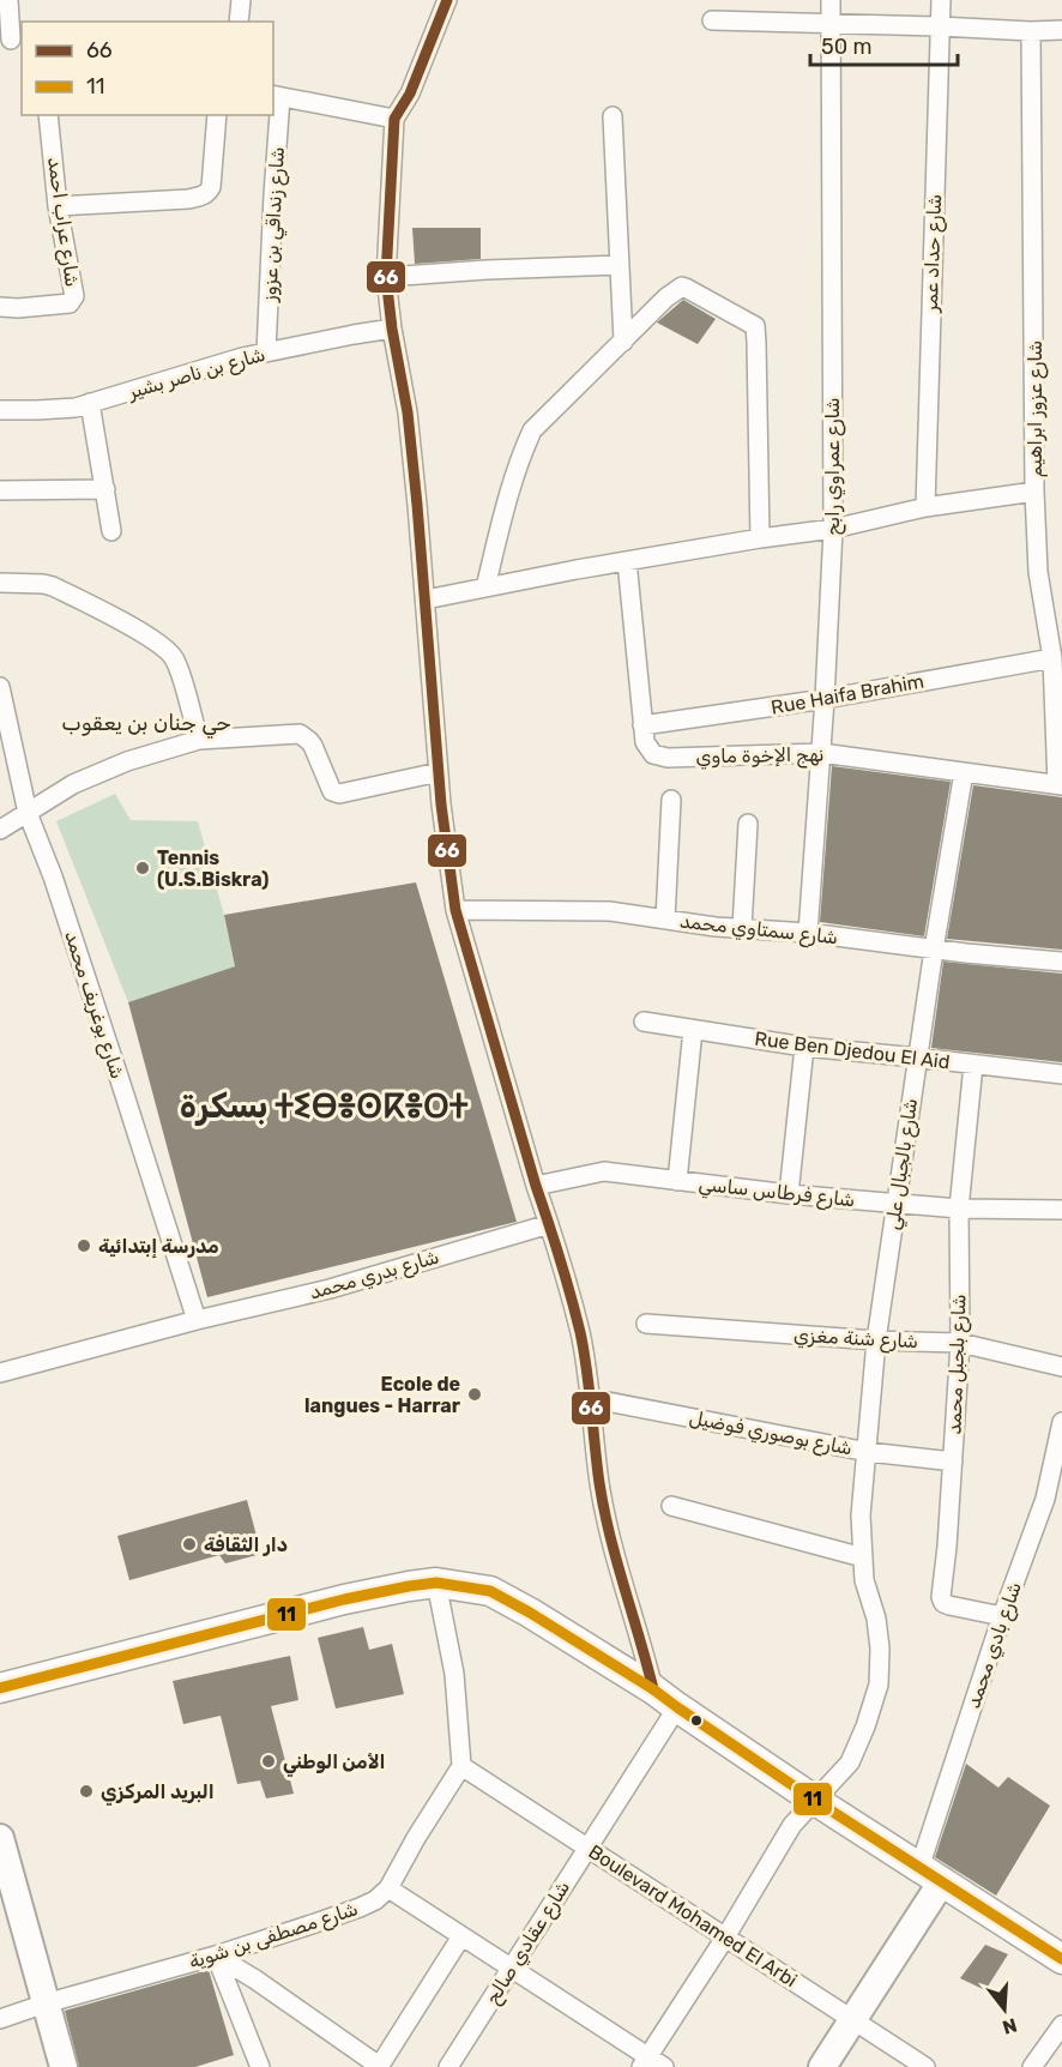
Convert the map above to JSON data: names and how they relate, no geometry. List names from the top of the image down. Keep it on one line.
{"streets":{"street":["شارع عراب احمد","شارع زنداقي بن عزوز","شارع حداد عمر","شارع بن ناصر بشير","شارع عزوز ابراهيم","شارع عمراوي رابح","Rue Haifa Brahim","نهج الإخوة ماوي","شارع سمتاوي محمد","شارع بوغريف محمد","Rue Ben Djedou El Aid","شارع بالجبال علي","شارع فرطاس ساسي","شارع بدري محمد","شارع شنة مغزي","شارع بلجبل محمد","شارع بوصوري فوضيل","شارع بادي محمد","Boulevard Mohamed El Arbi","شارع مصطفى بن شوية","شارع عقادي صالح"]},"crossings":[["شارع زنداقي بن عزوز","شارع بن ناصر بشير"],["شارع عزوز ابراهيم","Rue Haifa Brahim"],["شارع عزوز ابراهيم","نهج الإخوة ماوي"],["شارع عمراوي رابح","Rue Haifa Brahim"],["شارع عمراوي رابح","نهج الإخوة ماوي"],["شارع عمراوي رابح","شارع سمتاوي محمد"],["Rue Haifa Brahim","نهج الإخوة ماوي"],["نهج الإخوة ماوي","شارع بالجبال علي"],["شارع سمتاوي محمد","شارع بالجبال علي"],["شارع بوغريف محمد","شارع بدري محمد"],["Rue Ben Djedou El Aid","شارع بالجبال علي"],["Rue Ben Djedou El Aid","شارع بلجبل محمد"],["شارع بالجبال علي","شارع فرطاس ساسي"],["شارع بالجبال علي","شارع شنة مغزي"],["شارع بالجبال علي","شارع بوصوري فوضيل"],["شارع بالجبال علي","Boulevard Mohamed El Arbi"],["شارع فرطاس ساسي","شارع بلجبل محمد"],["شارع شنة مغزي","شارع بلجبل محمد"],["شارع بلجبل محمد","شارع بوصوري فوضيل"],["شارع بلجبل محمد","شارع بادي محمد"],["Boulevard Mohamed El Arbi","شارع مصطفى بن شوية"],["Boulevard Mohamed El Arbi","شارع عقادي صالح"]],"districts":["حي جنان بن يعقوب","بسكرة ⵜⵉⴱⴻⵙⴽⴻⵔⵜ"],"places":["Tennis (U.S.Biskra)","مدرسة إبتدائية","Ecole de langues - Harrar","دار الثقافة","الأمن الوطني","البريد المركزي"],"lines":["transit line 66","transit line 11"],"legend":["66","11"],"scale_bar":"50 m","north":"bottom"}
